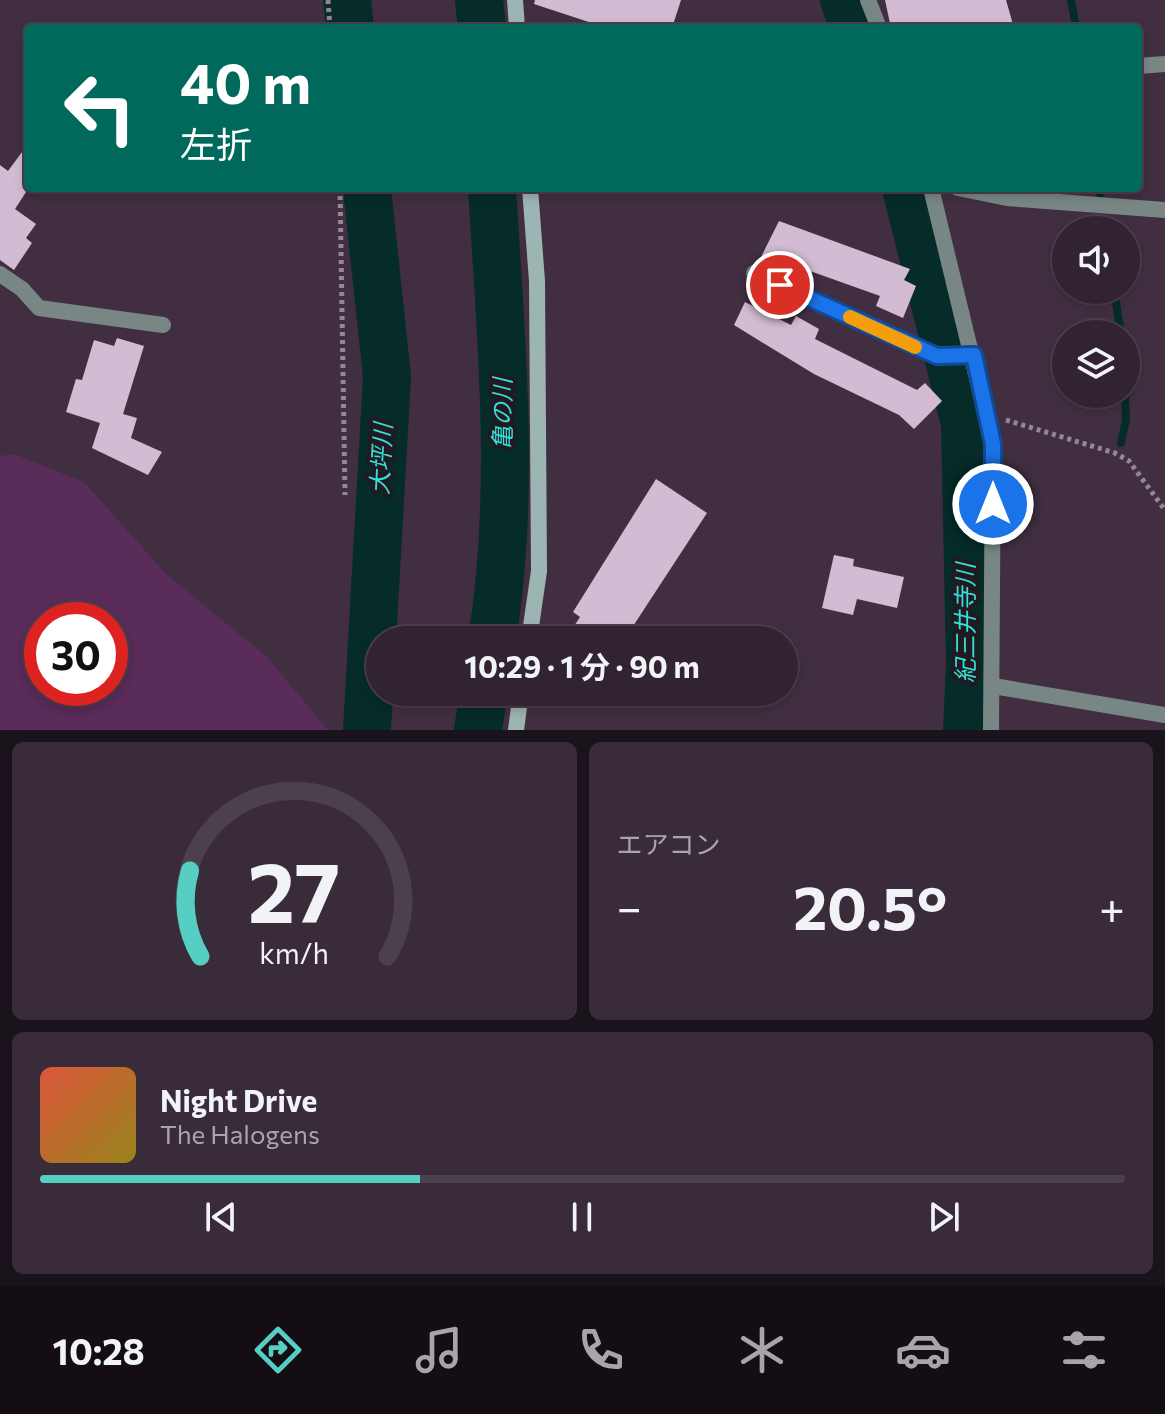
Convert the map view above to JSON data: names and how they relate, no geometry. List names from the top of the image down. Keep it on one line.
{"water":["亀の川","大坪川","紀三井寺川"],"page":{"turn":["40 m","左折"],"limit":"30","trip":"10:29 · 1 分 · 90 m","tile":"エアコン","heat":["−","20.5°","+"],"song":["Night Drive","The Halogens"],"tabs":"10:28","gauge":["27","km/h"]}}
